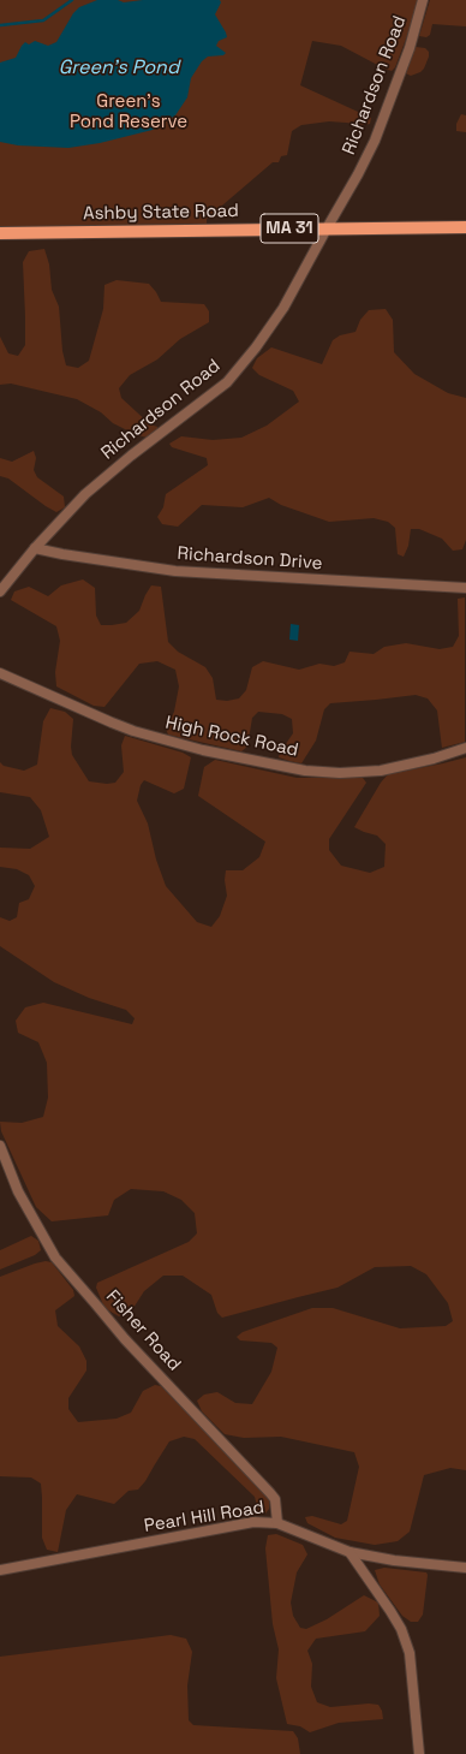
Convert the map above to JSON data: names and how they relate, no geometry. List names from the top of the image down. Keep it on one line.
{"streets":{"main road":["Ashby State Road","MA 31"],"street":["Richardson Road","Richardson Drive","High Rock Road","Fisher Road","Pearl Hill Road"]},"crossings":[["Richardson Road","Ashby State Road"],["Richardson Road","Richardson Drive"],["Fisher Road","Pearl Hill Road"]],"water":["Green's Pond"],"parks":["Green's Pond Reserve"]}
